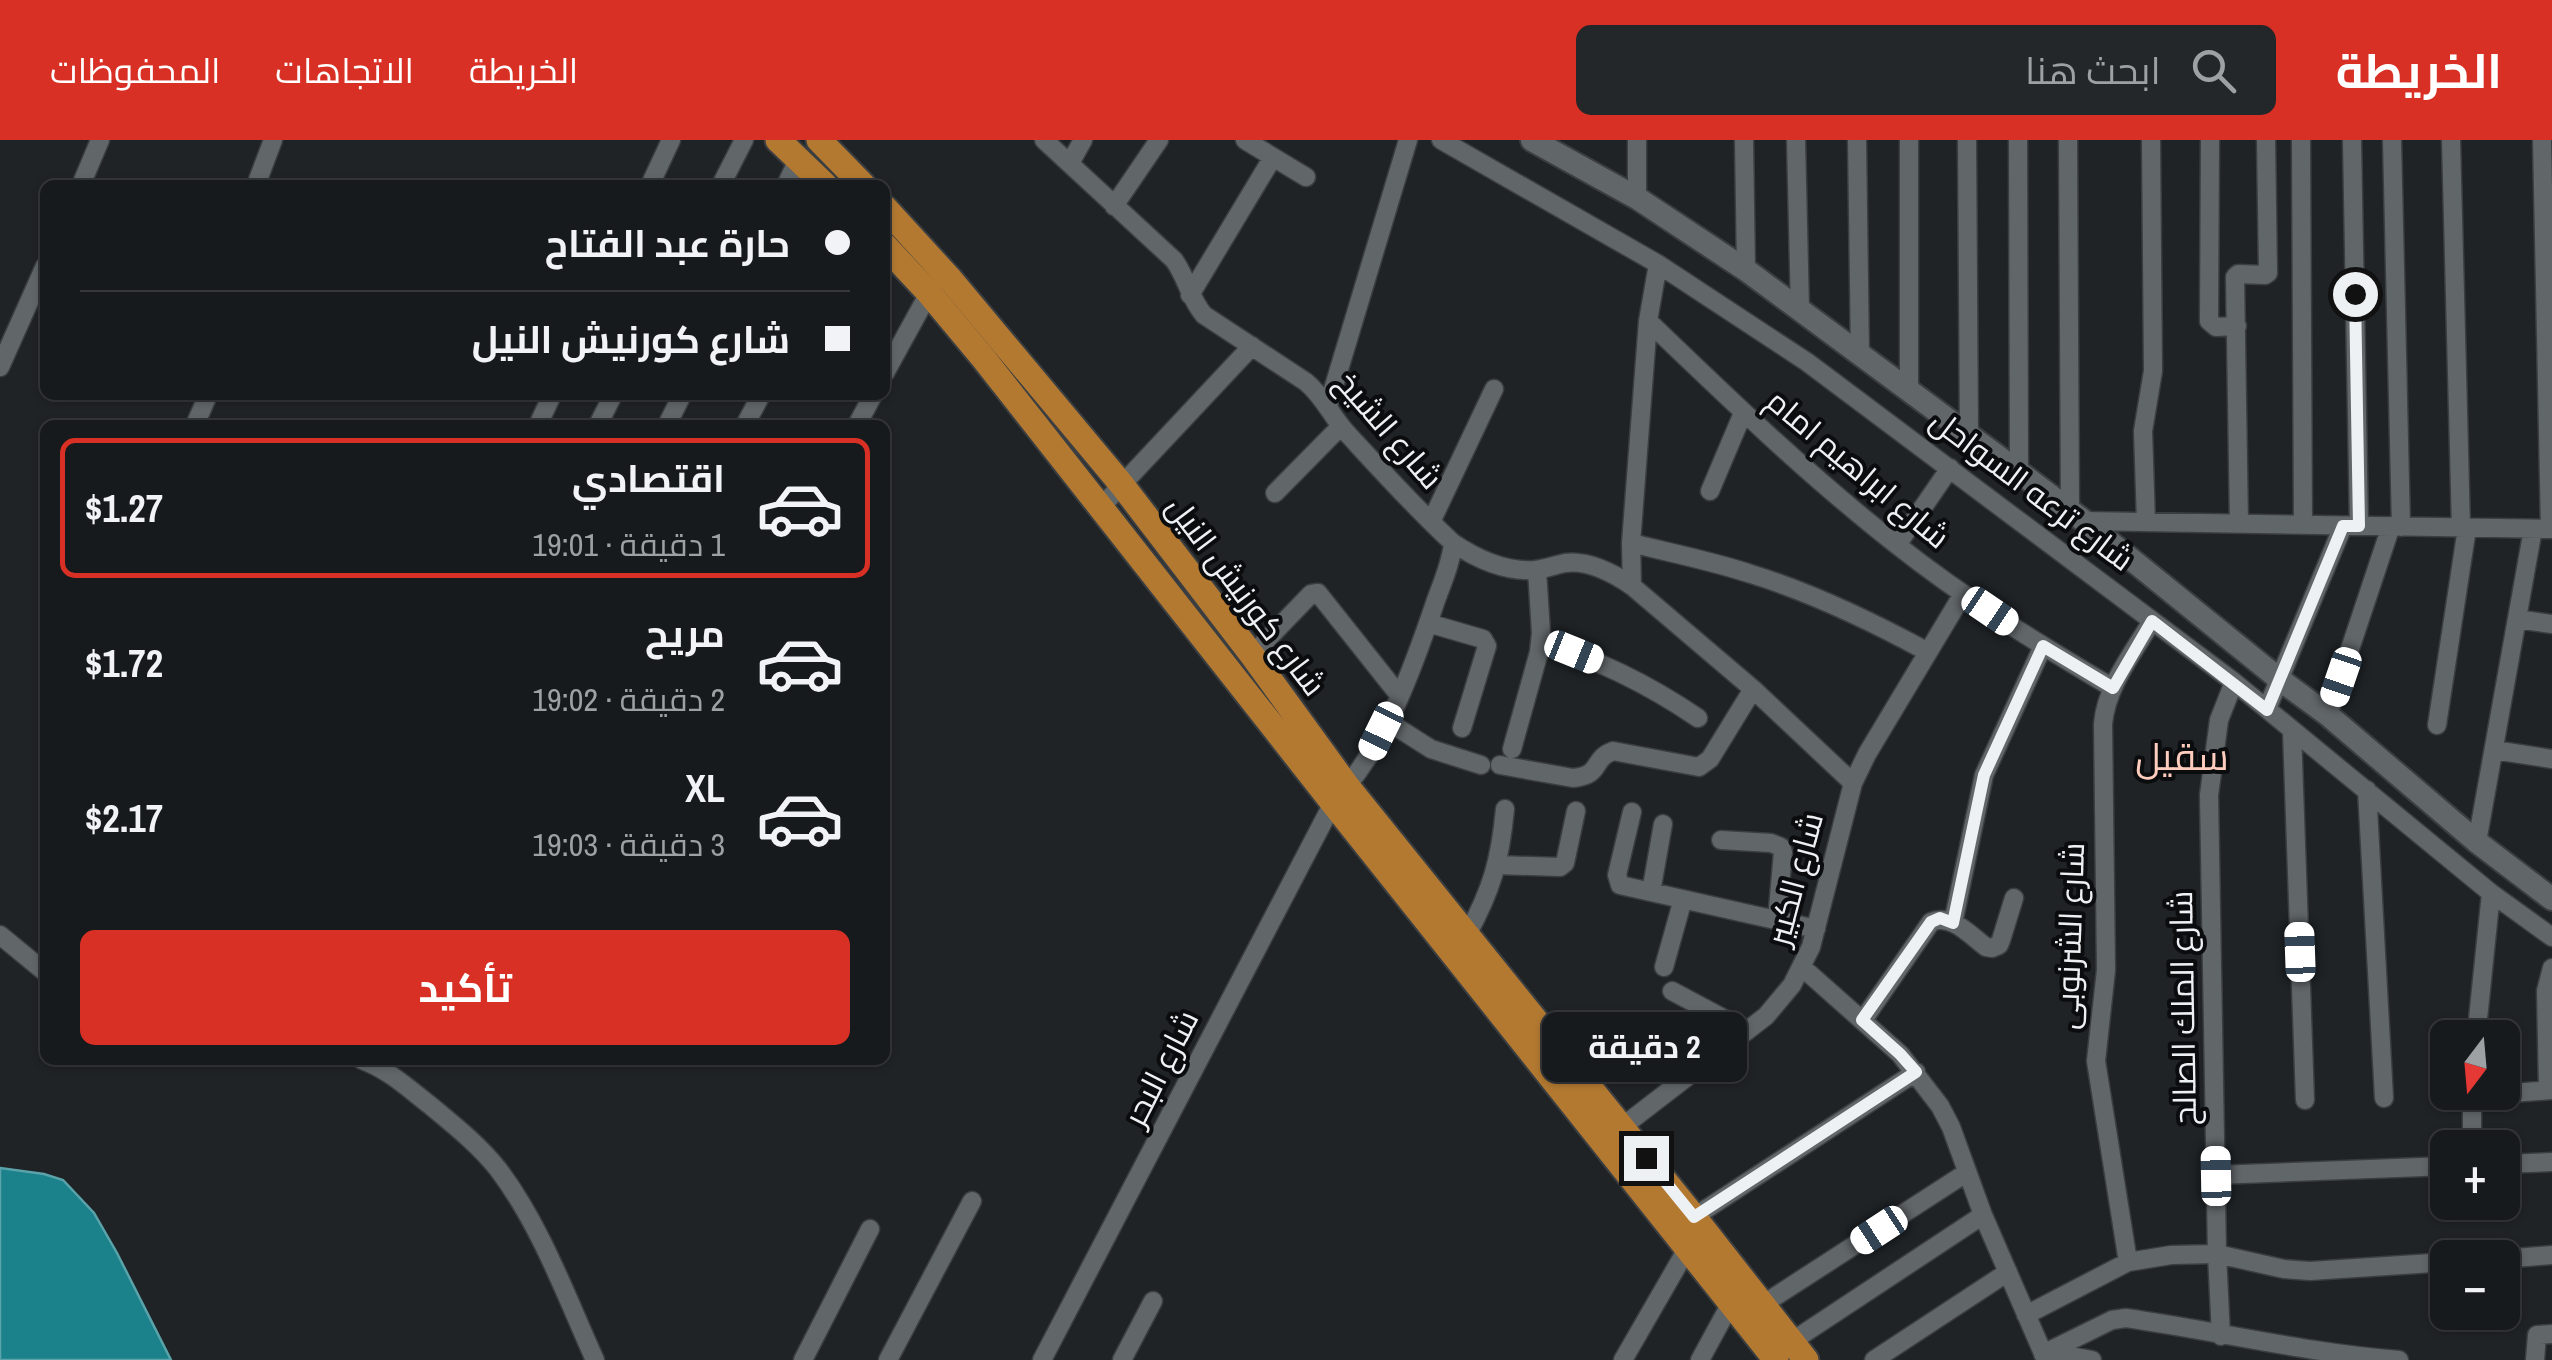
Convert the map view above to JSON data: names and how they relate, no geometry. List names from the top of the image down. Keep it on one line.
{"streets":{"main road":["شارع ترعه السواحل","شارع كورنيش النيل"],"street":["شارع الشيخ","شارع ابراهيم امام","شارع الكبير","شارع الشرنوبى","شارع الملك الصالح","شارع البحر"]},"crossings":[["شارع الشيخ","شارع الكبير"],["شارع ابراهيم امام","شارع الكبير"],["شارع ابراهيم امام","شارع الشرنوبى"],["شارع ترعه السواحل","شارع الشرنوبى"],["شارع ترعه السواحل","شارع الملك الصالح"],["شارع كورنيش النيل","شارع الكبير"],["شارع كورنيش النيل","شارع البحر"]],"districts":["سقيل"],"north":"bottom","page":{"header":"الخريطة","search":"ابحث هنا","nav":["الخريطة","الاتجاهات","المحفوظات"],"banner":["حارة عبد الفتاح","شارع كورنيش النيل"],"list":[{"name":"اقتصادي","note":"1 دقيقة · 19:01","value":"$1.27"},{"name":"مريح","note":"2 دقيقة · 19:02","value":"$1.72"},{"name":"XL","note":"3 دقيقة · 19:03","value":"$2.17"}],"buttons":"تأكيد","bubble":"2 دقيقة","map_buttons":["+","−"]}}
